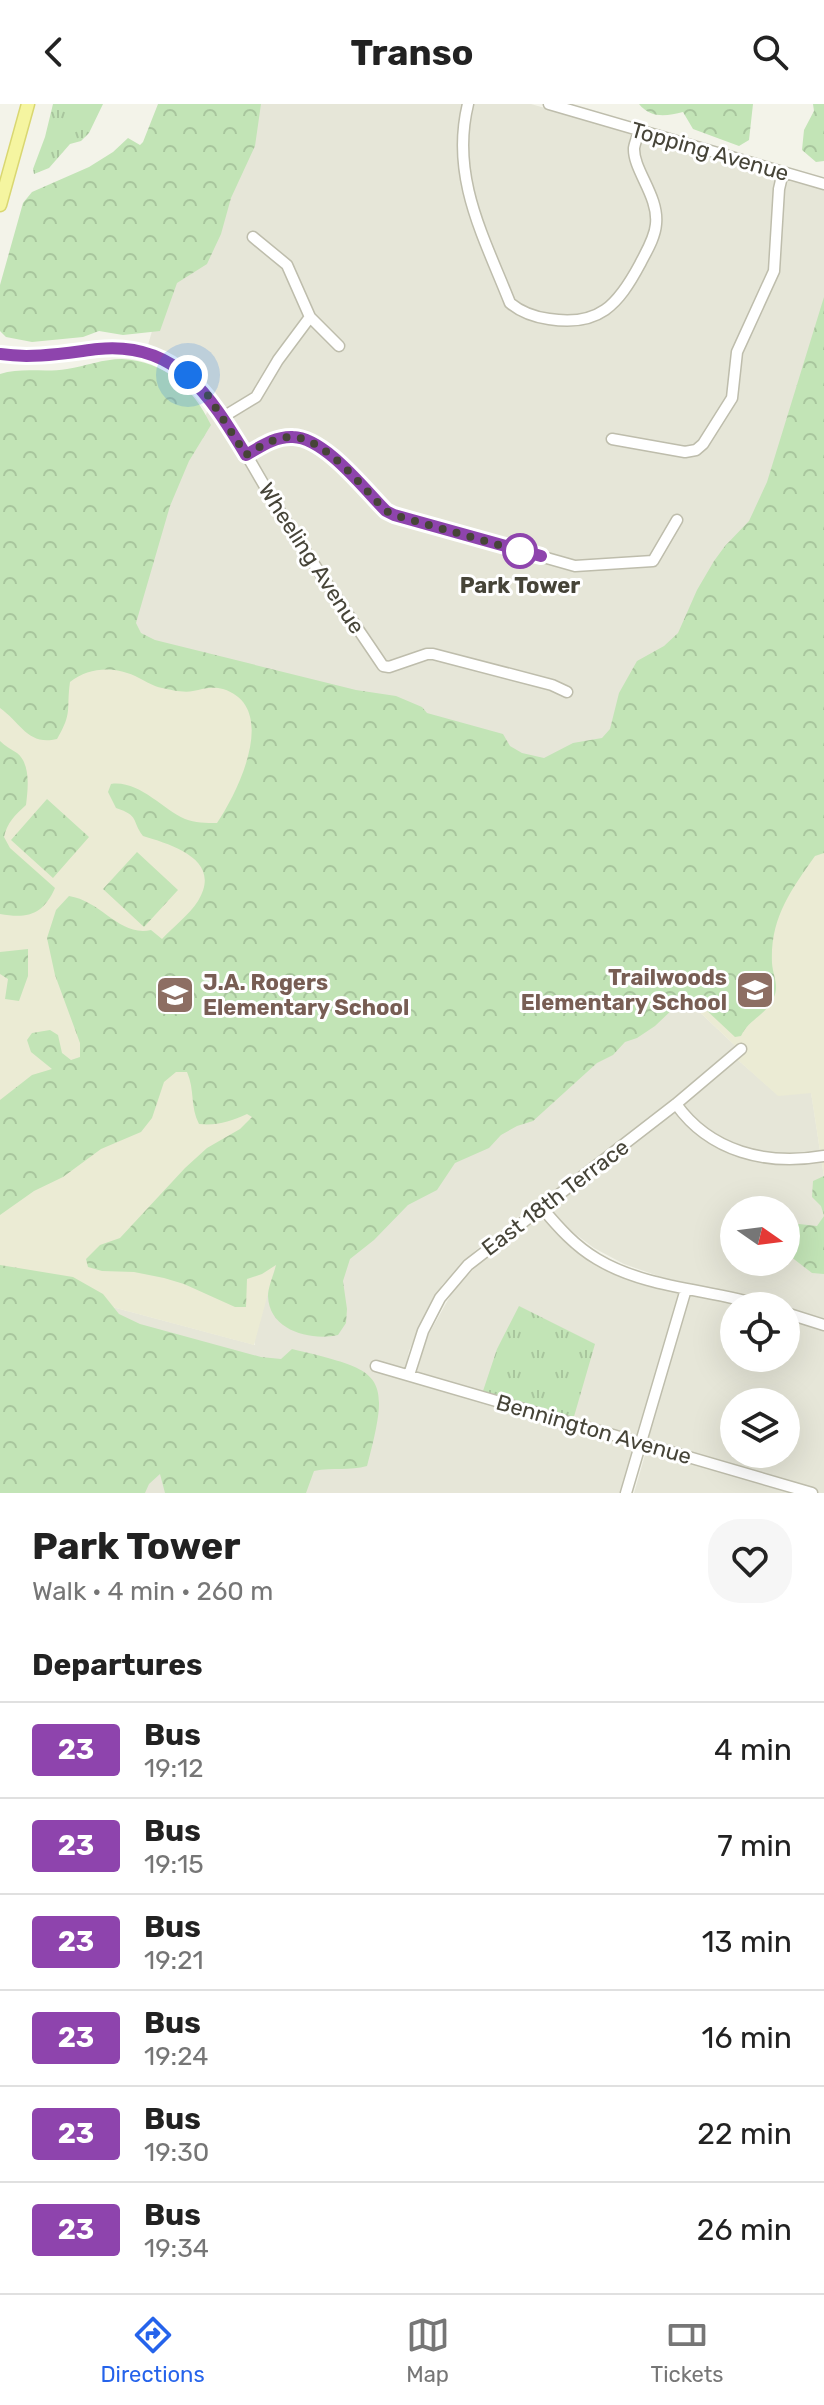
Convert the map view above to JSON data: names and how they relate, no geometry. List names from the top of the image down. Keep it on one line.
{"streets":{"street":["Topping Avenue","Wheeling Avenue","East 18th Terrace","Bennington Avenue"]},"crossings":[["East 18th Terrace","Bennington Avenue"]],"places":{"other":["Park Tower"],"school or university":["Trailwoods Elementary School","J.A. Rogers Elementary School"]},"lines":["bus line 23"],"north":"right","page":{"header":"Transo","heading":[["Park Tower","Walk · 4 min · 260 m"],"Departures"],"list":[{"mark":"23","name":"Bus","note":"19:12","value":"4 min"},{"mark":"23","name":"Bus","note":"19:15","value":"7 min"},{"mark":"23","name":"Bus","note":"19:21","value":"13 min"},{"mark":"23","name":"Bus","note":"19:24","value":"16 min"},{"mark":"23","name":"Bus","note":"19:30","value":"22 min"},{"mark":"23","name":"Bus","note":"19:34","value":"26 min"}],"tabs":["Directions","Map","Tickets"]}}
